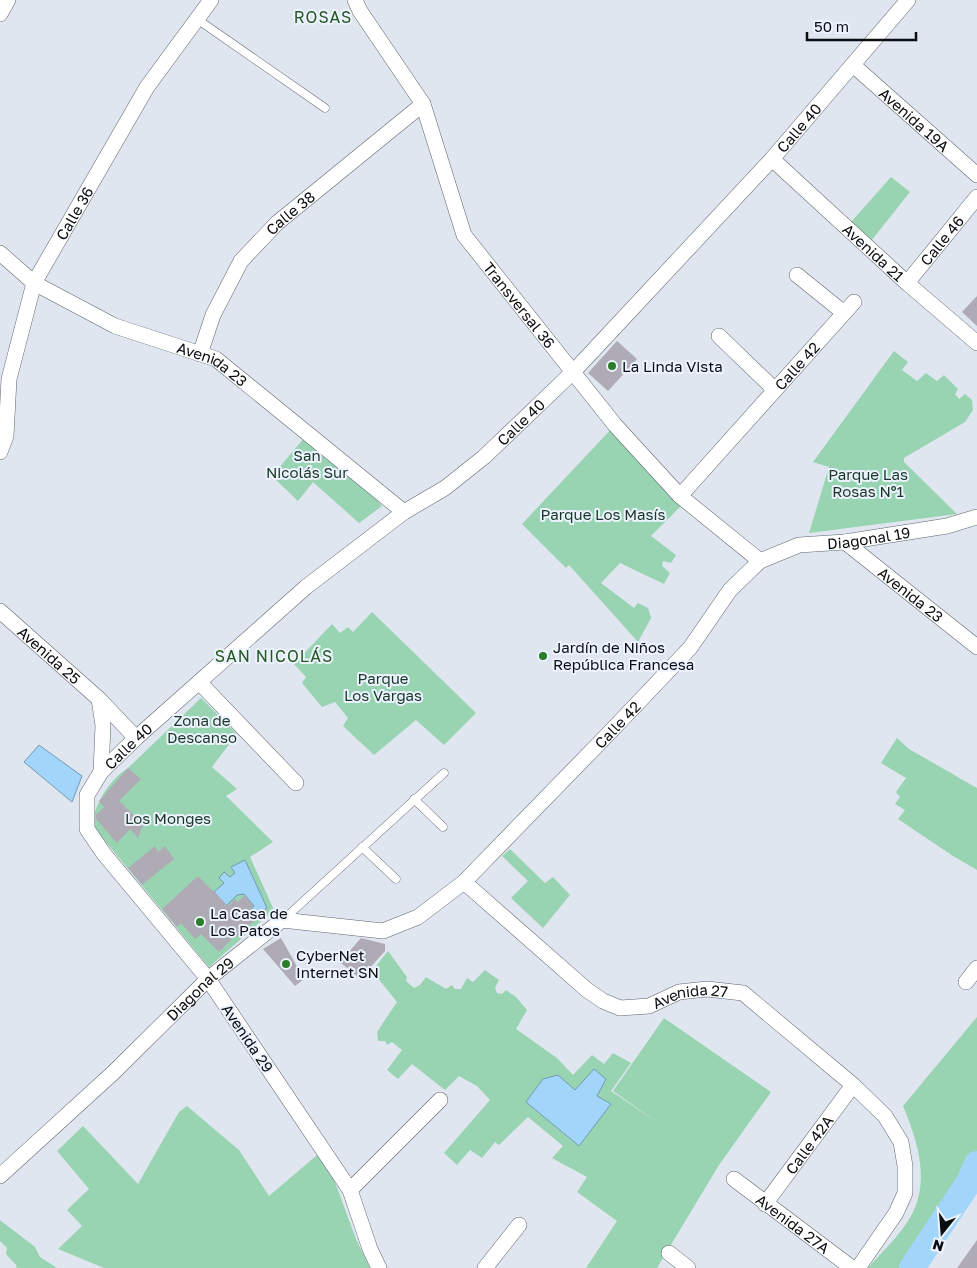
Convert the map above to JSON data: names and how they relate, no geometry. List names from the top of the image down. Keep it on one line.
{"streets":{"street":["Avenida 19A","Calle 40","Calle 36","Calle 38","Calle 46","Avenida 21","Transversal 36","Calle 42","Avenida 23","Diagonal 19","Avenida 25","Diagonal 29","Avenida 27","Avenida 29","Calle 42A","Avenida 27A"]},"crossings":[["Avenida 19A","Calle 40"],["Calle 40","Avenida 21"],["Calle 40","Transversal 36"],["Calle 40","Avenida 23"],["Calle 40","Avenida 25"],["Calle 40","Avenida 29"],["Calle 36","Avenida 23"],["Calle 38","Transversal 36"],["Calle 38","Avenida 23"],["Calle 46","Avenida 21"],["Transversal 36","Calle 42"],["Transversal 36","Diagonal 19"],["Calle 42","Diagonal 19"],["Calle 42","Avenida 27"],["Avenida 23","Diagonal 19"],["Diagonal 29","Avenida 29"],["Avenida 27","Calle 42A"],["Calle 42A","Avenida 27A"]],"districts":["ROSAS","SAN NICOLÁS"],"parks":["San Nicolás Sur","Parque Las Rosas Nº1","Parque Los Masís","Parque Los Vargas","Zona de Descanso","Los Monges"],"places":["La Linda Vista","Jardín de Niños República Francesa","La Casa de Los Patos","CyberNet Internet SN"],"scale_bar":"50 m","north":"bottom"}
